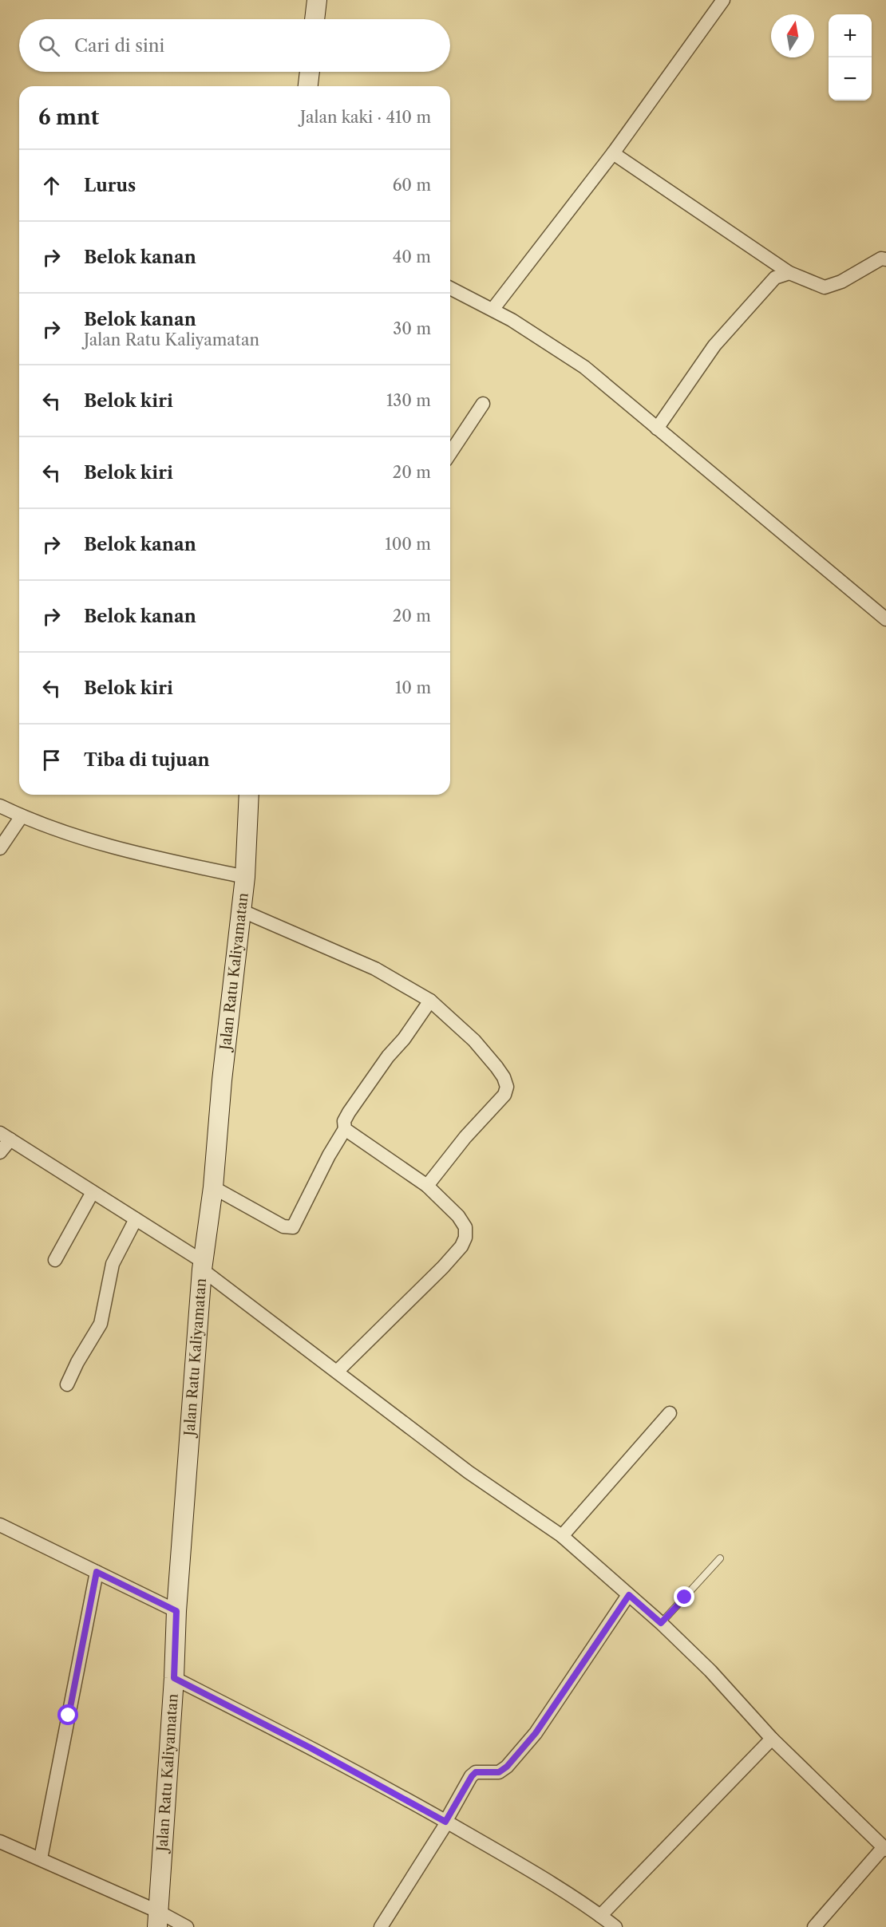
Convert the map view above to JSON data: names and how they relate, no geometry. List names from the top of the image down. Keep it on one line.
{"streets":{"main road":["Jalan Ratu Kaliyamatan"]},"north":"top","page":{"map_buttons":["+","−"],"search":"Cari di sini","heading":["6 mnt","Jalan kaki · 410 m"],"list":[["Lurus","60 m"],["Belok kanan","40 m"],["Belok kanan","Jalan Ratu Kaliyamatan","30 m"],["Belok kiri","130 m"],["Belok kiri","20 m"],["Belok kanan","100 m"],["Belok kanan","20 m"],["Belok kiri","10 m"],"Tiba di tujuan"]}}
